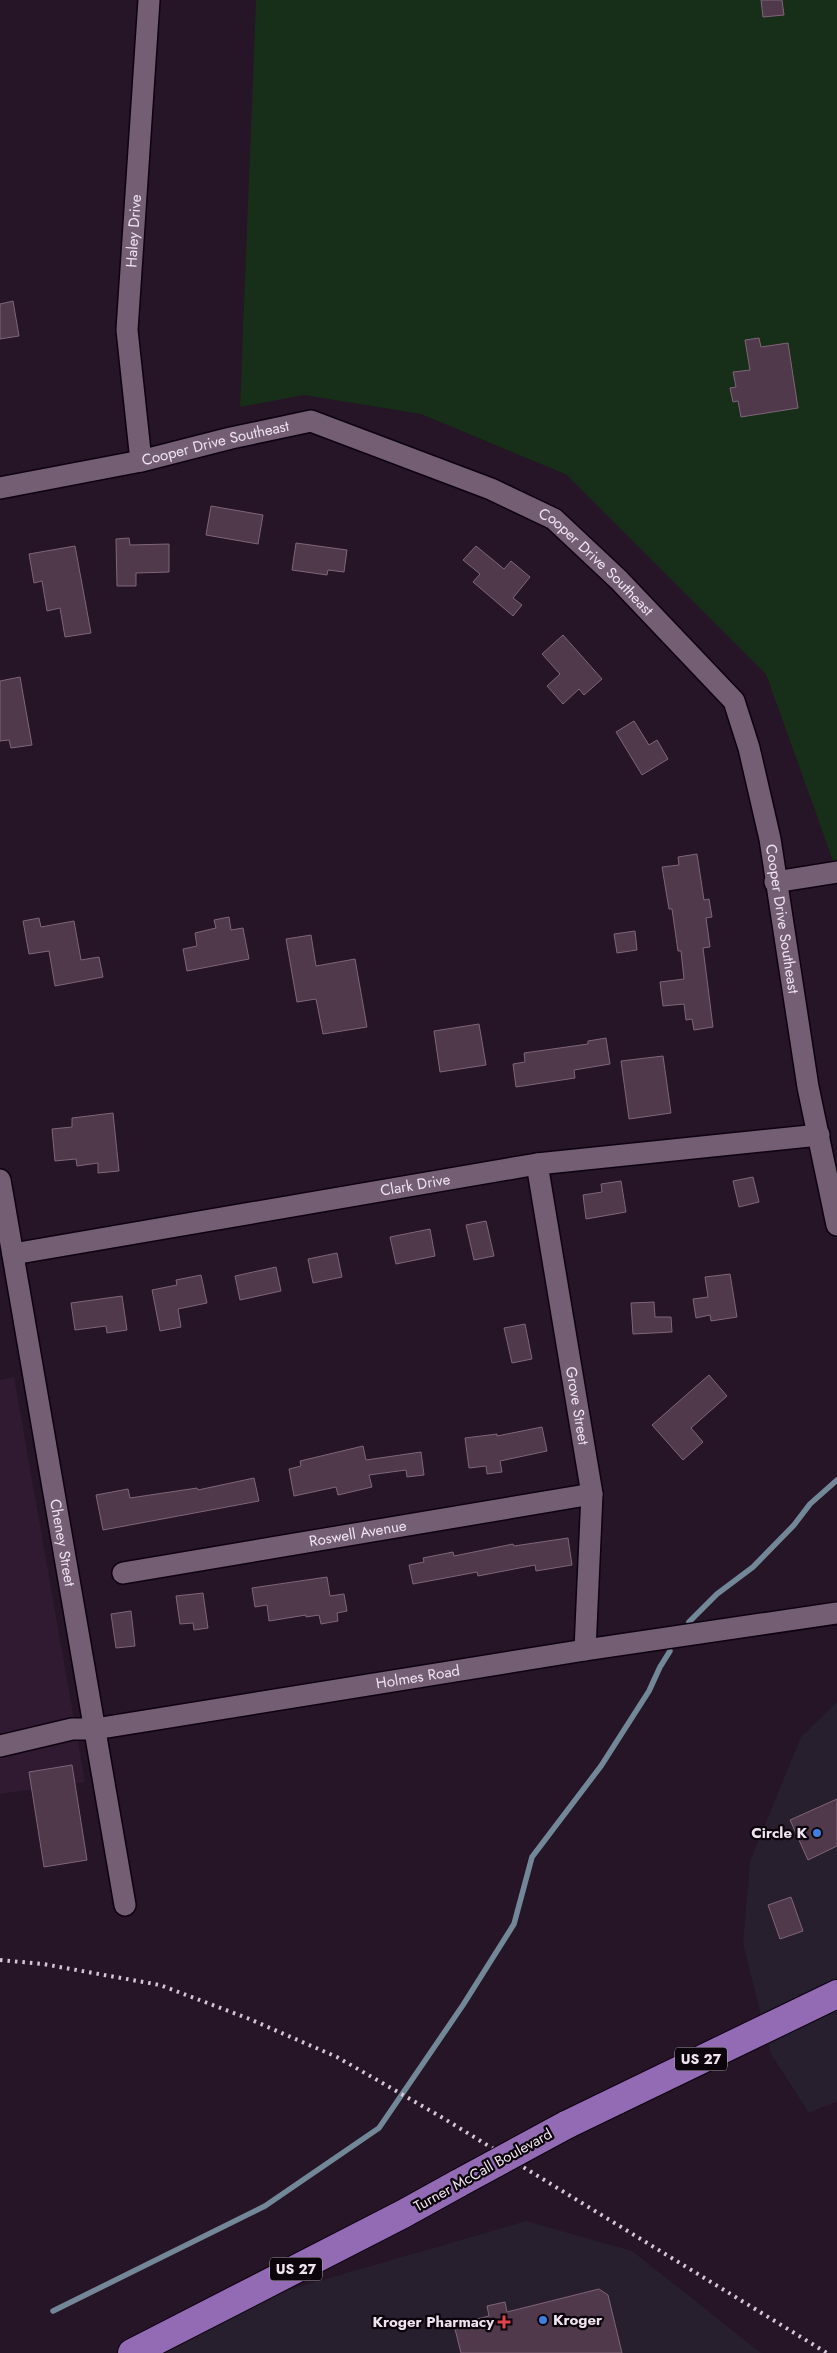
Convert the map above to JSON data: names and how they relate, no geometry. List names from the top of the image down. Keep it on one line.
{"streets":{"main road":["US 27","Turner McCall Boulevard"],"street":["Haley Drive","Cooper Drive Southeast","Clark Drive","Grove Street","Roswell Avenue","Cheney Street","Holmes Road"]},"crossings":[["Haley Drive","Cooper Drive Southeast"],["Cooper Drive Southeast","Clark Drive"],["Clark Drive","Grove Street"],["Clark Drive","Cheney Street"],["Grove Street","Roswell Avenue"],["Grove Street","Holmes Road"],["Cheney Street","Holmes Road"]],"places":{"other":["Circle K","Kroger"],"health":["Kroger Pharmacy"]}}
